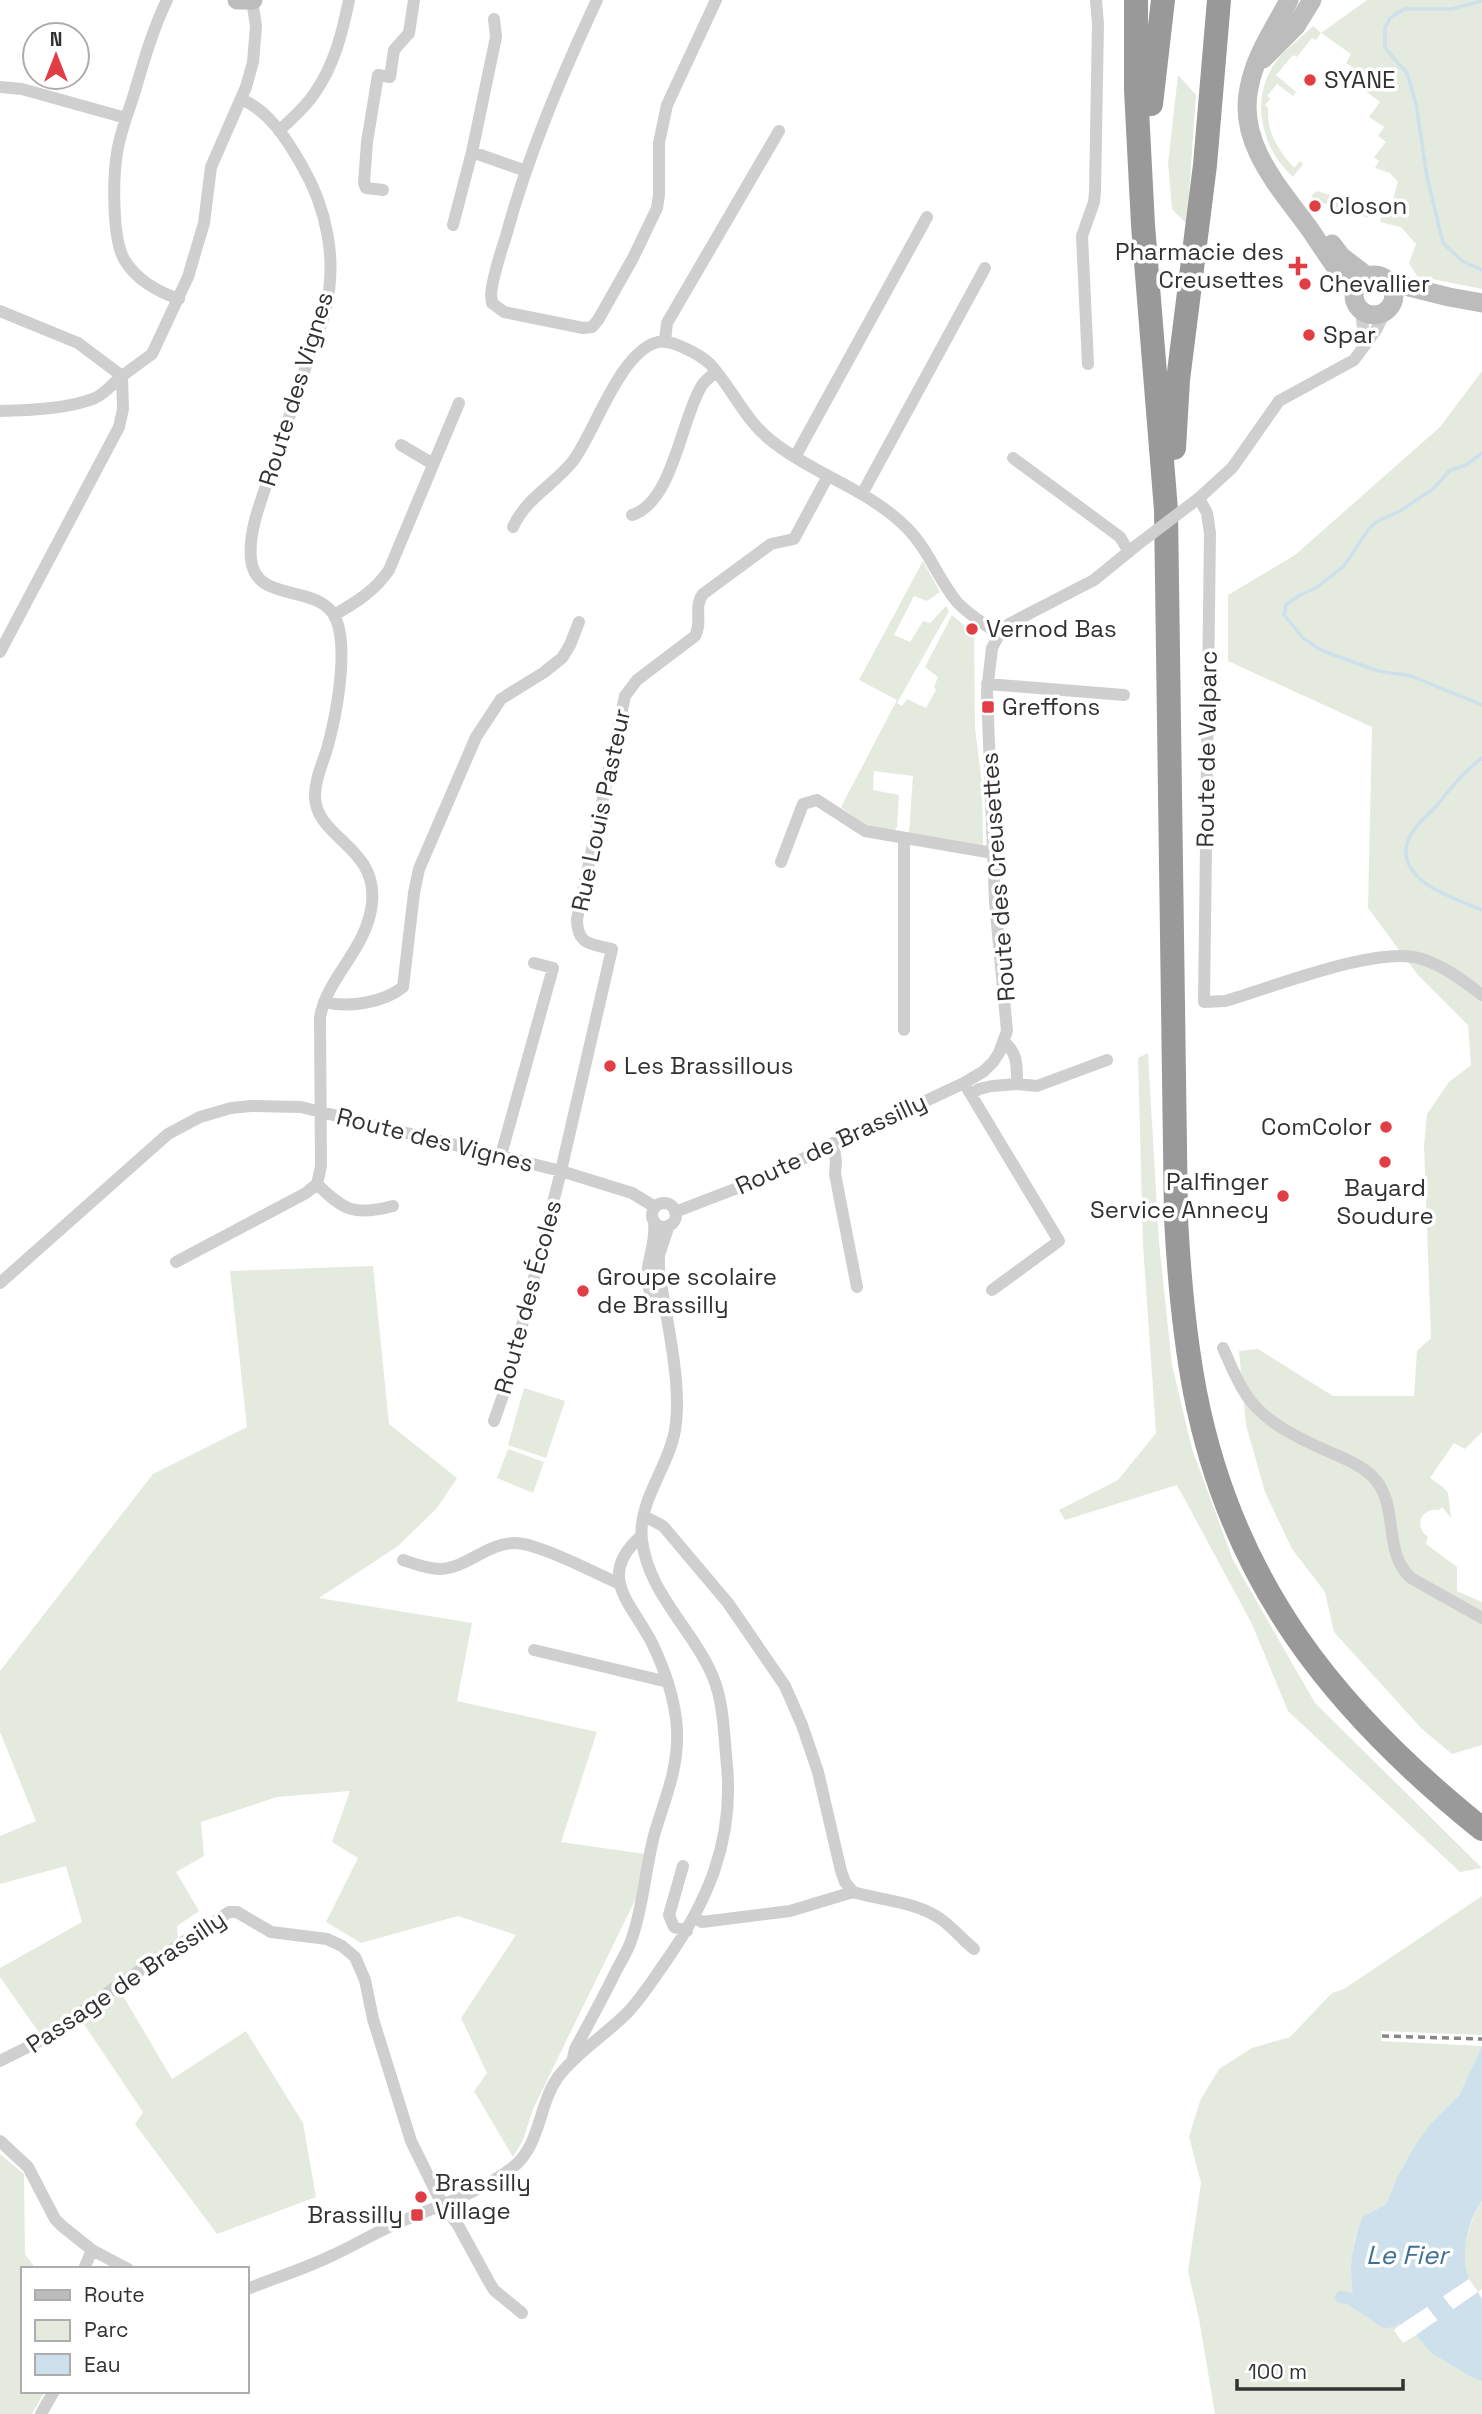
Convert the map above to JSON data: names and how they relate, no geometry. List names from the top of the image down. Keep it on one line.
{"streets":{"street":["Route des Vignes","Route de Valparc","Rue Louis Pasteur","Route des Creusettes","Route de Brassilly","Route des Écoles","Passage de Brassilly"]},"crossings":[["Route des Vignes","Rue Louis Pasteur"],["Route des Vignes","Route de Brassilly"],["Route des Vignes","Route des Écoles"],["Rue Louis Pasteur","Route des Écoles"],["Route des Creusettes","Route de Brassilly"]],"water":["Le Fier"],"places":{"other":["SYANE","Closon","Chevallier","Spar","Vernod Bas","Les Brassillous","ComColor","Bayard Soudure","Palfinger Service Annecy","Groupe scolaire de Brassilly","Brassilly Village"],"health":["Pharmacie des Creusettes"],"transit":["Greffons","Brassilly"]},"legend":["Route","Parc","Eau"],"scale_bar":"100 m","north":"top"}
